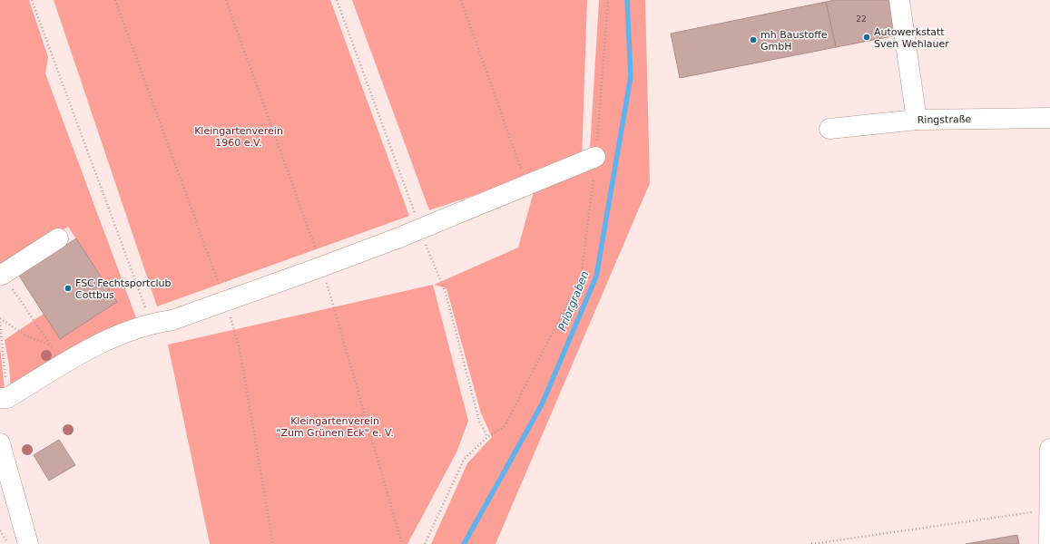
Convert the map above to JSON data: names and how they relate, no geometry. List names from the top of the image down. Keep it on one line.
{"streets":{"street":["Ringstraße"]},"water":["Priorgraben"],"parks":["Kleingartenverein 1960 e.V.","Kleingartenverein \"Zum Grünen Eck\" e. V."],"places":["Autowerkstatt Sven Wehlauer","mh Baustoffe GmbH","FSC Fechtsportclub Cottbus"],"house_numbers":["22"]}
